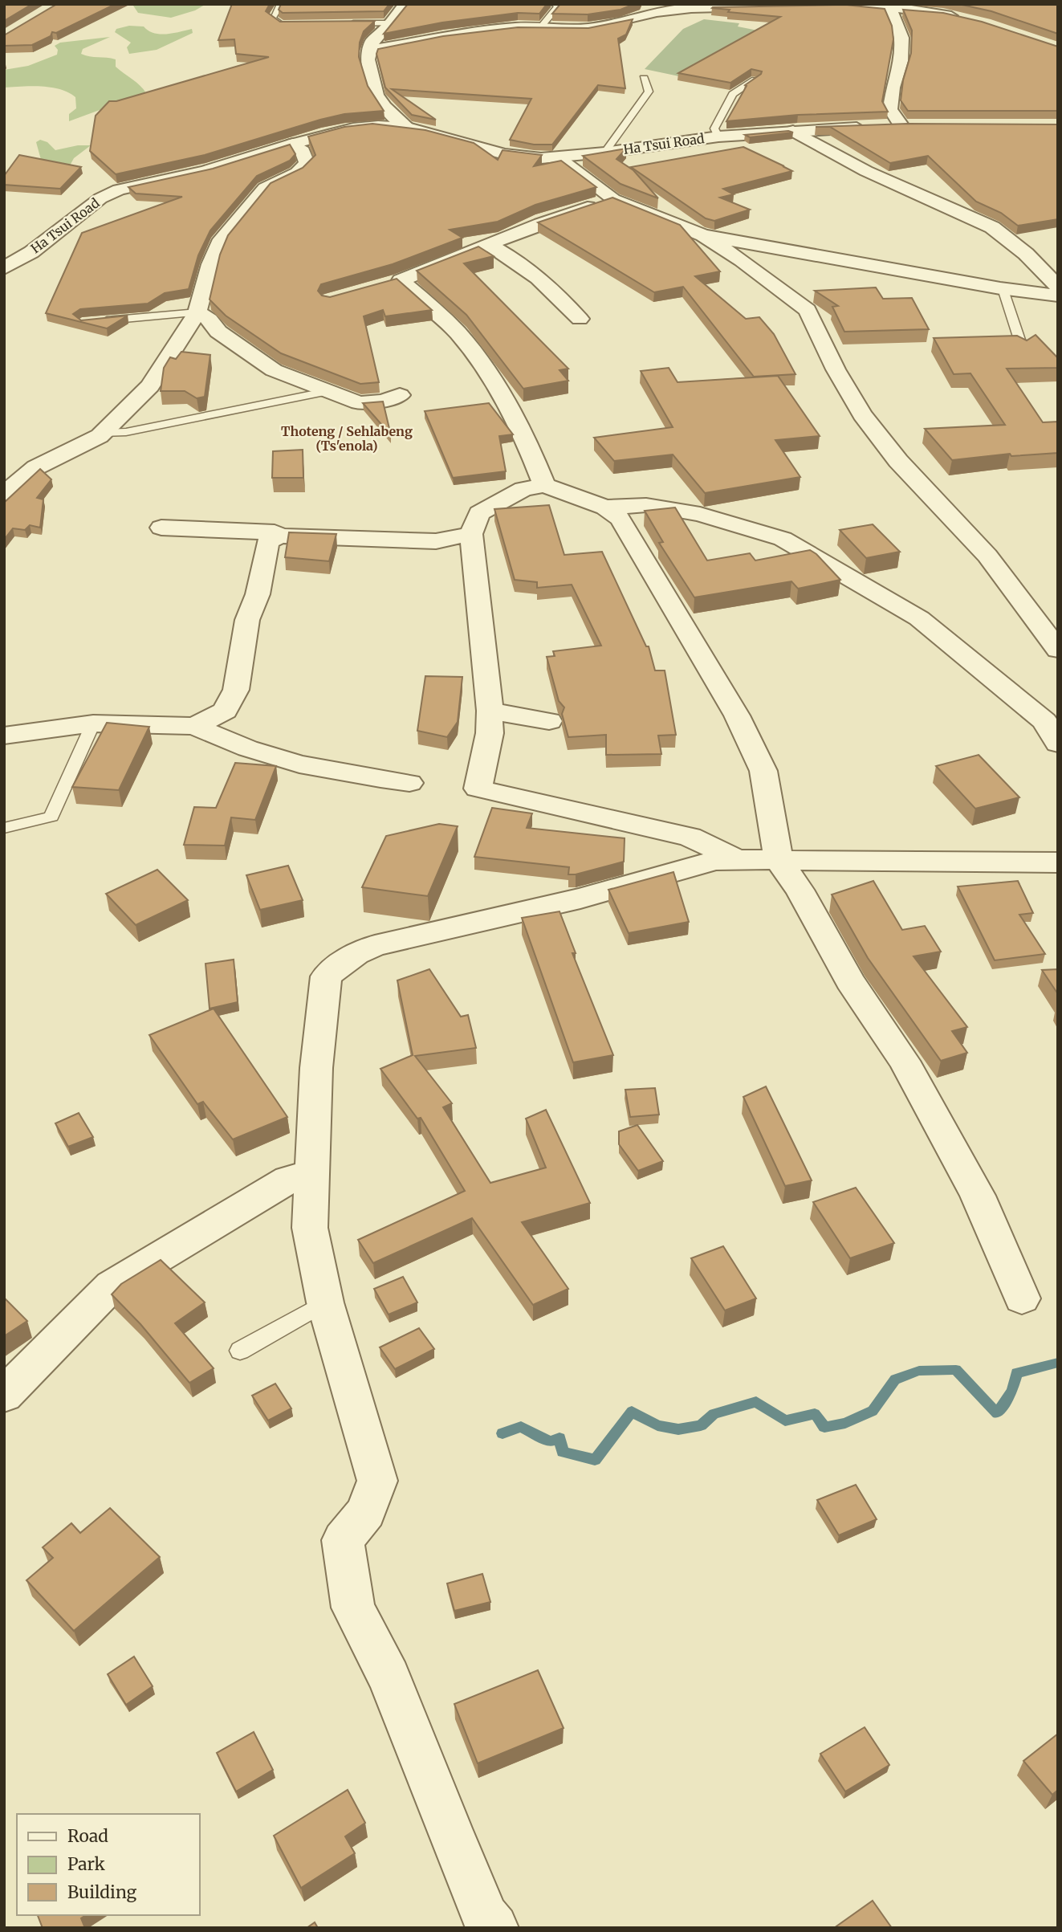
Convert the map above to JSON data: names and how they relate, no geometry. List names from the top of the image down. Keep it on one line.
{"streets":{"street":["Ha Tsui Road"]},"districts":["Thoteng / Sehlabeng (Ts'enola)"],"legend":["Road","Park","Building"]}
